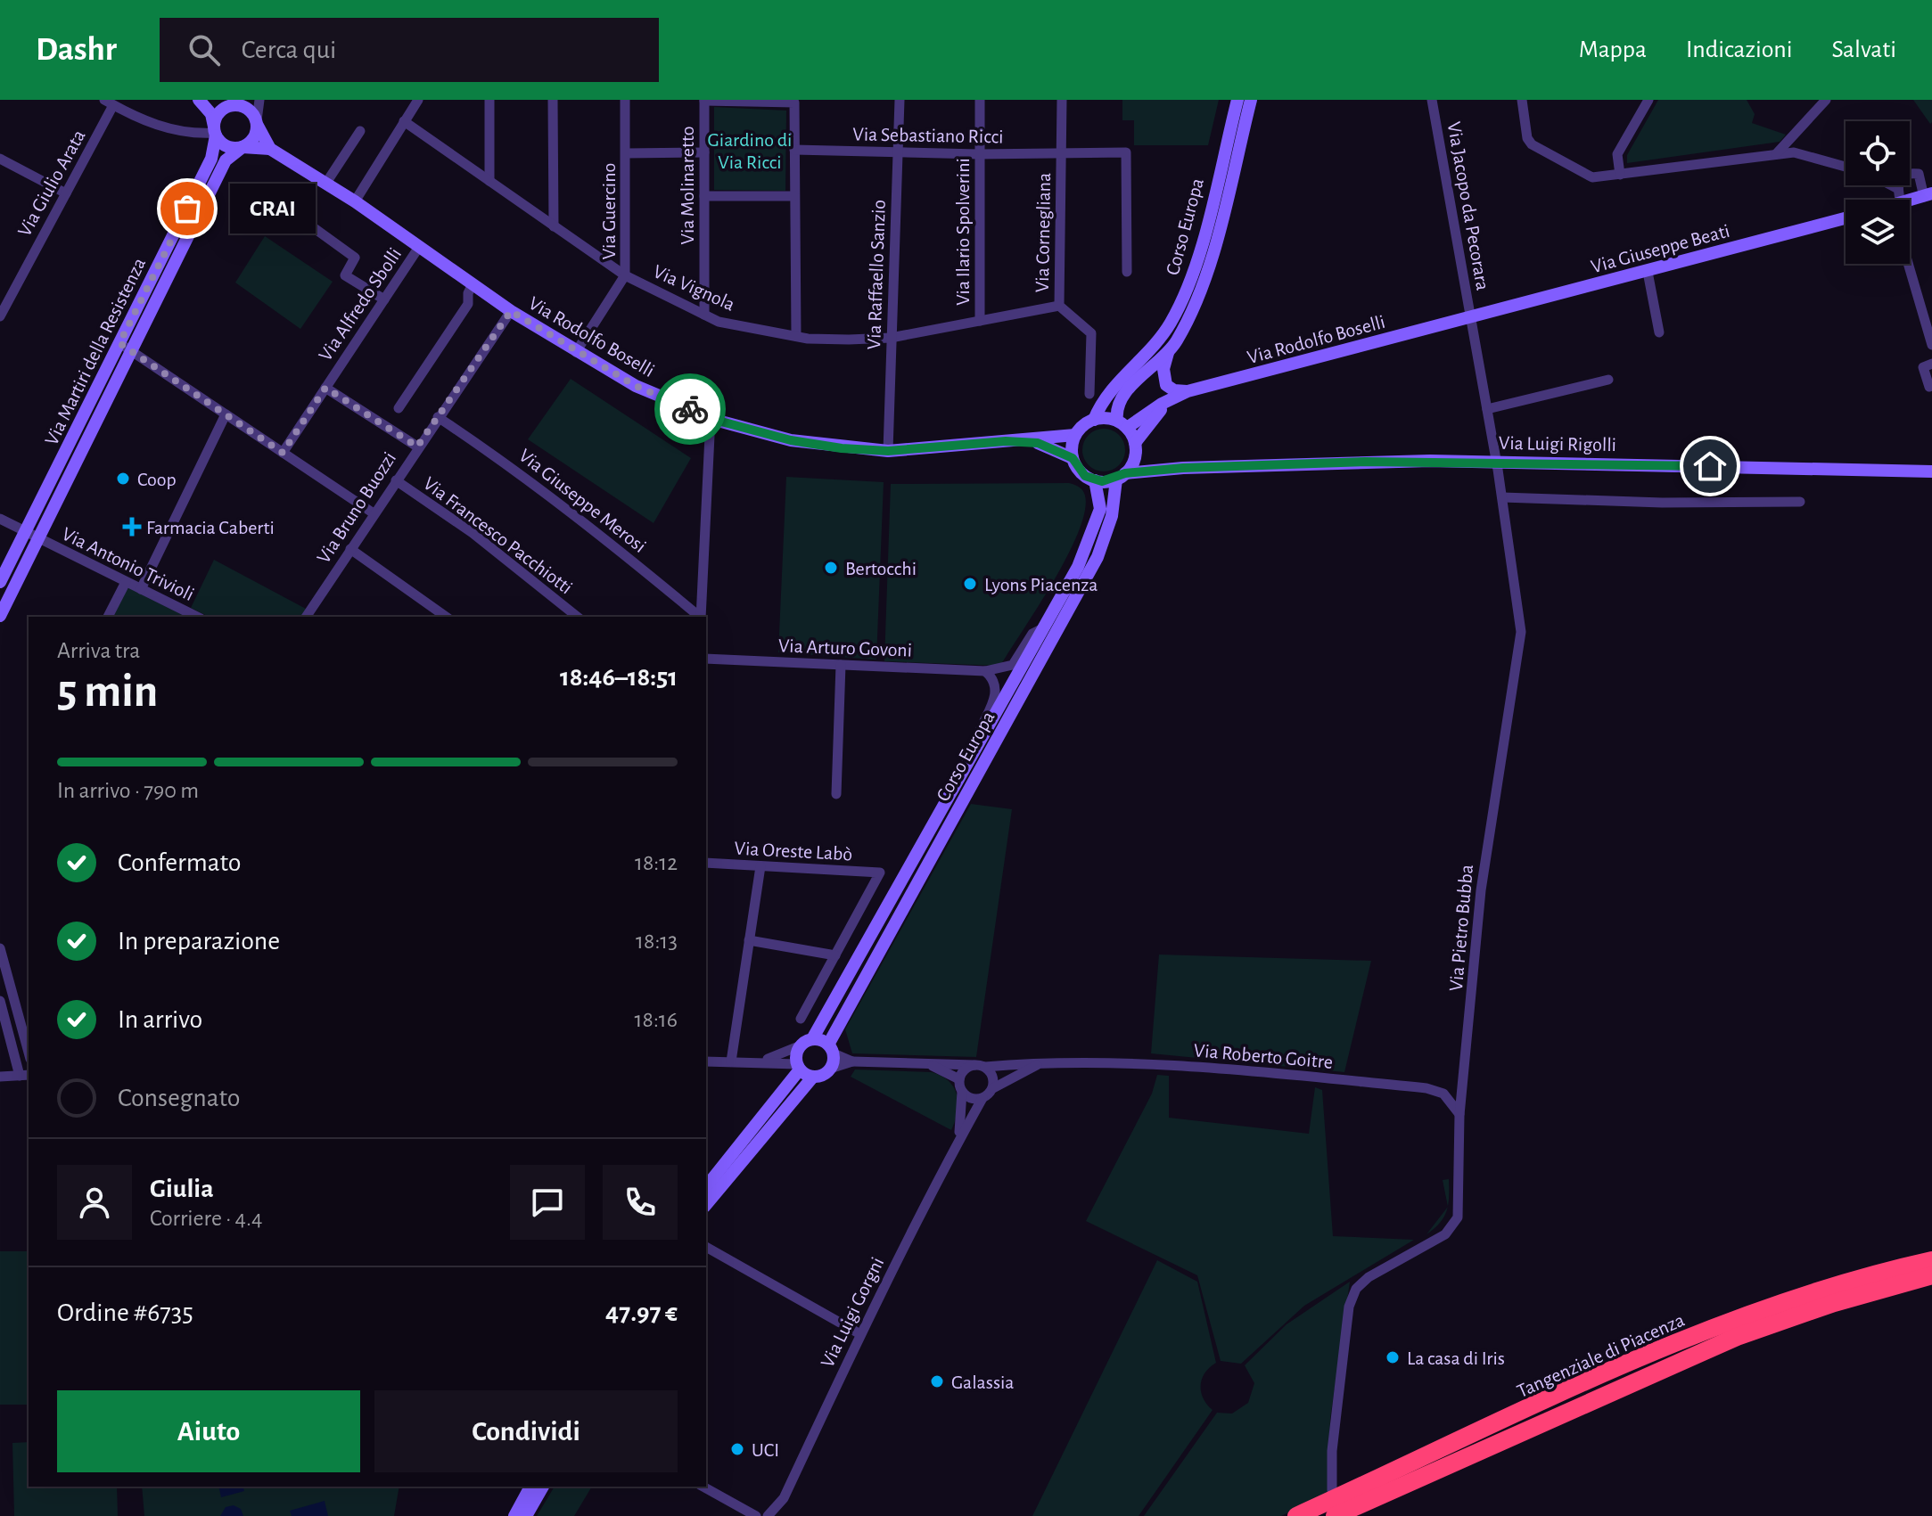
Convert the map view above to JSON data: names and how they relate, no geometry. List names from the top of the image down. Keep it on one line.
{"streets":{"highway":["Tangenziale di Piacenza"],"main road":["Corso Europa","Via Giuseppe Beati","Via Rodolfo Boselli","Via Martiri della Resistenza","Via Luigi Rigolli"],"street":["Via Sebastiano Ricci","Via Giulio Arata","Via Molinaretto","Via Jacopo da Pecorara","Via Guercino","Via Ilario Spolverini","Via Cornegliana","Via Raffaello Sanzio","Via Vignola","Via Alfredo Sbolli","Via Giuseppe Merosi","Via Bruno Buozzi","Via Francesco Pacchiotti","Via Antonio Trivioli","Via Arturo Govoni","Via Oreste Labò","Via Pietro Bubba","Via Roberto Goitre","Via Luigi Gorgni"]},"crossings":[["Via Sebastiano Ricci","Via Ilario Spolverini"],["Via Sebastiano Ricci","Via Cornegliana"],["Via Sebastiano Ricci","Via Raffaello Sanzio"],["Via Molinaretto","Via Vignola"],["Via Jacopo da Pecorara","Via Giuseppe Beati"],["Via Jacopo da Pecorara","Via Rodolfo Boselli"],["Via Jacopo da Pecorara","Via Pietro Bubba"],["Via Guercino","Via Vignola"],["Via Guercino","Via Rodolfo Boselli"],["Corso Europa","Via Rodolfo Boselli"],["Corso Europa","Via Luigi Rigolli"],["Corso Europa","Via Arturo Govoni"],["Corso Europa","Via Roberto Goitre"],["Via Ilario Spolverini","Via Vignola"],["Via Cornegliana","Via Vignola"],["Via Giuseppe Beati","Via Rodolfo Boselli"],["Via Giuseppe Beati","Via Pietro Bubba"],["Via Raffaello Sanzio","Via Vignola"],["Via Raffaello Sanzio","Via Rodolfo Boselli"],["Via Alfredo Sbolli","Via Rodolfo Boselli"],["Via Rodolfo Boselli","Via Martiri della Resistenza"],["Via Rodolfo Boselli","Via Luigi Rigolli"],["Via Rodolfo Boselli","Via Bruno Buozzi"],["Via Rodolfo Boselli","Via Pietro Bubba"],["Via Martiri della Resistenza","Via Antonio Trivioli"],["Via Luigi Rigolli","Via Pietro Bubba"],["Via Giuseppe Merosi","Via Bruno Buozzi"],["Via Bruno Buozzi","Via Francesco Pacchiotti"],["Via Pietro Bubba","Via Roberto Goitre"],["Via Roberto Goitre","Via Luigi Gorgni"]],"parks":["Giardino di Via Ricci"],"places":{"other":["CRAI","Coop","Bertocchi","Lyons Piacenza","La casa di Iris","Galassia","UCI"],"health":["Farmacia Caberti"]},"page":{"header":"Dashr","search":"Cerca qui","nav":["Mappa","Indicazioni","Salvati"],"bubble":"CRAI","heading":["5 min","Arriva tra","18:46–18:51"],"panel":["Giulia","Corriere · 4.4","Ordine #6735","47.97 €"],"bar":"In arrivo · 790 m","list":[["Confermato","18:12"],["In preparazione","18:13"],["In arrivo","18:16"],"Consegnato"],"buttons":["Aiuto","Condividi"]}}
